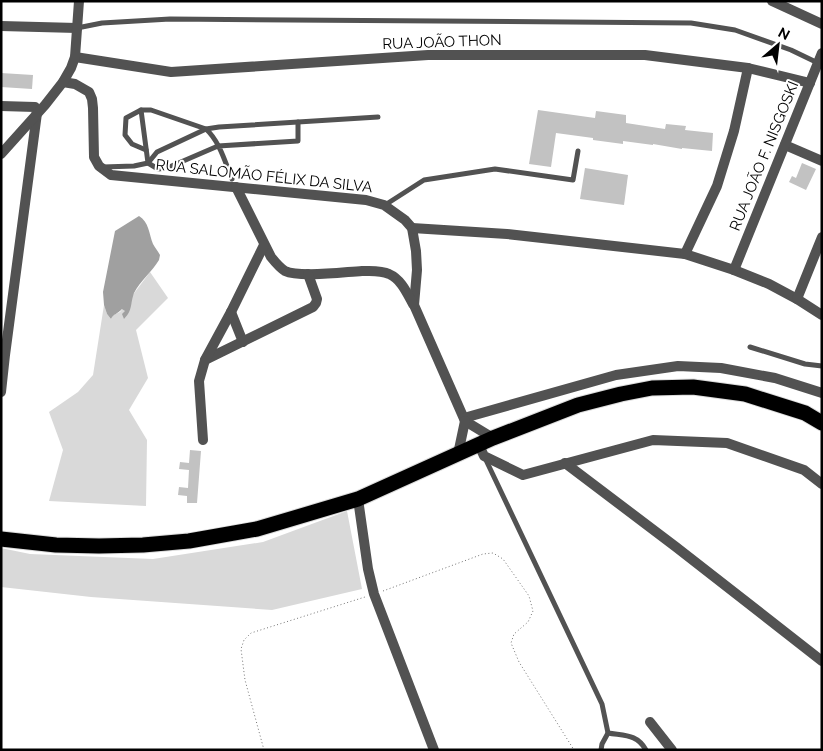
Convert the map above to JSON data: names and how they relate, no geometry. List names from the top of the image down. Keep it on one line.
{"streets":{"street":["RUA JOÃO THON","RUA JOÃO F. NISGOSKI","RUA SALOMÃO FÉLIX DA SILVA"]},"crossings":[["RUA JOÃO THON","RUA JOÃO F. NISGOSKI"]],"north":"top right"}
